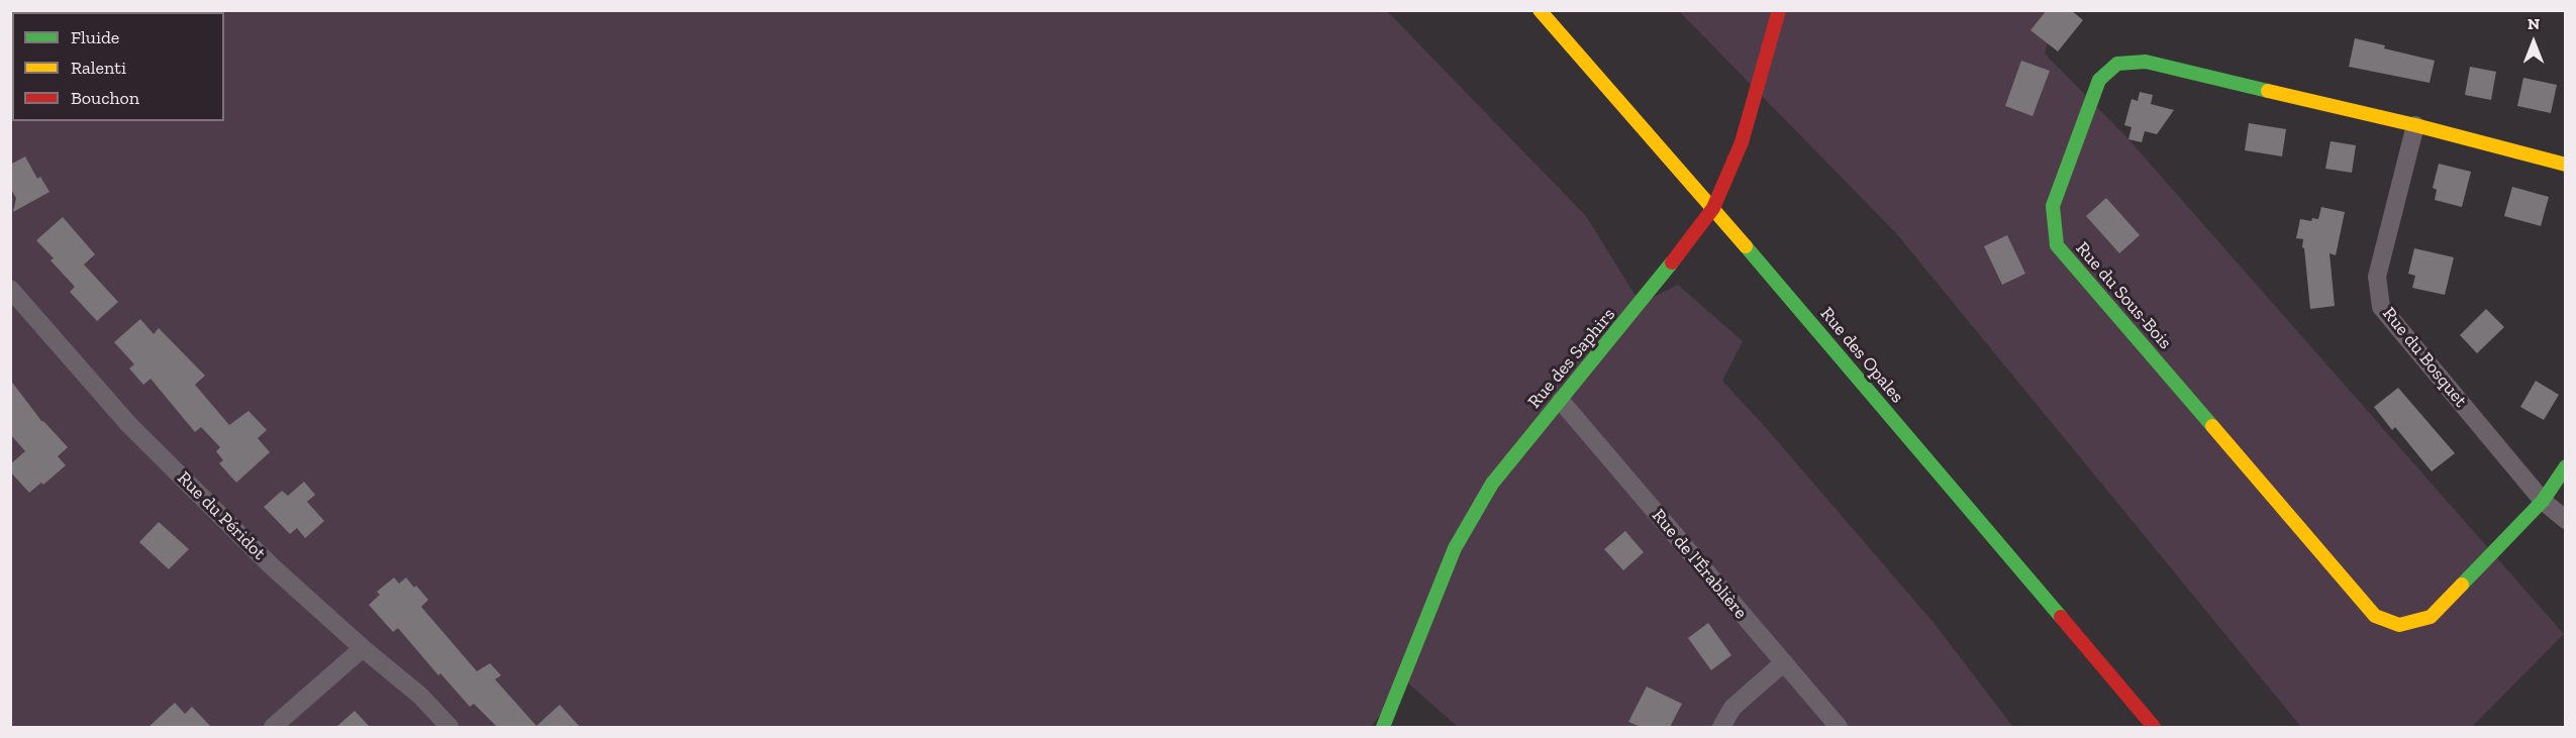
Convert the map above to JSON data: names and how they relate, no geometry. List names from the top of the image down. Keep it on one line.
{"streets":{"street":["Rue du Sous-Bois","Rue des Opales","Rue du Bosquet","Rue des Saphirs","Rue du Péridot","Rue de l'Érablière"]},"crossings":[["Rue du Sous-Bois","Rue du Bosquet"],["Rue des Opales","Rue des Saphirs"],["Rue des Saphirs","Rue de l'Érablière"]],"legend":["Fluide","Ralenti","Bouchon"],"north":"top"}
